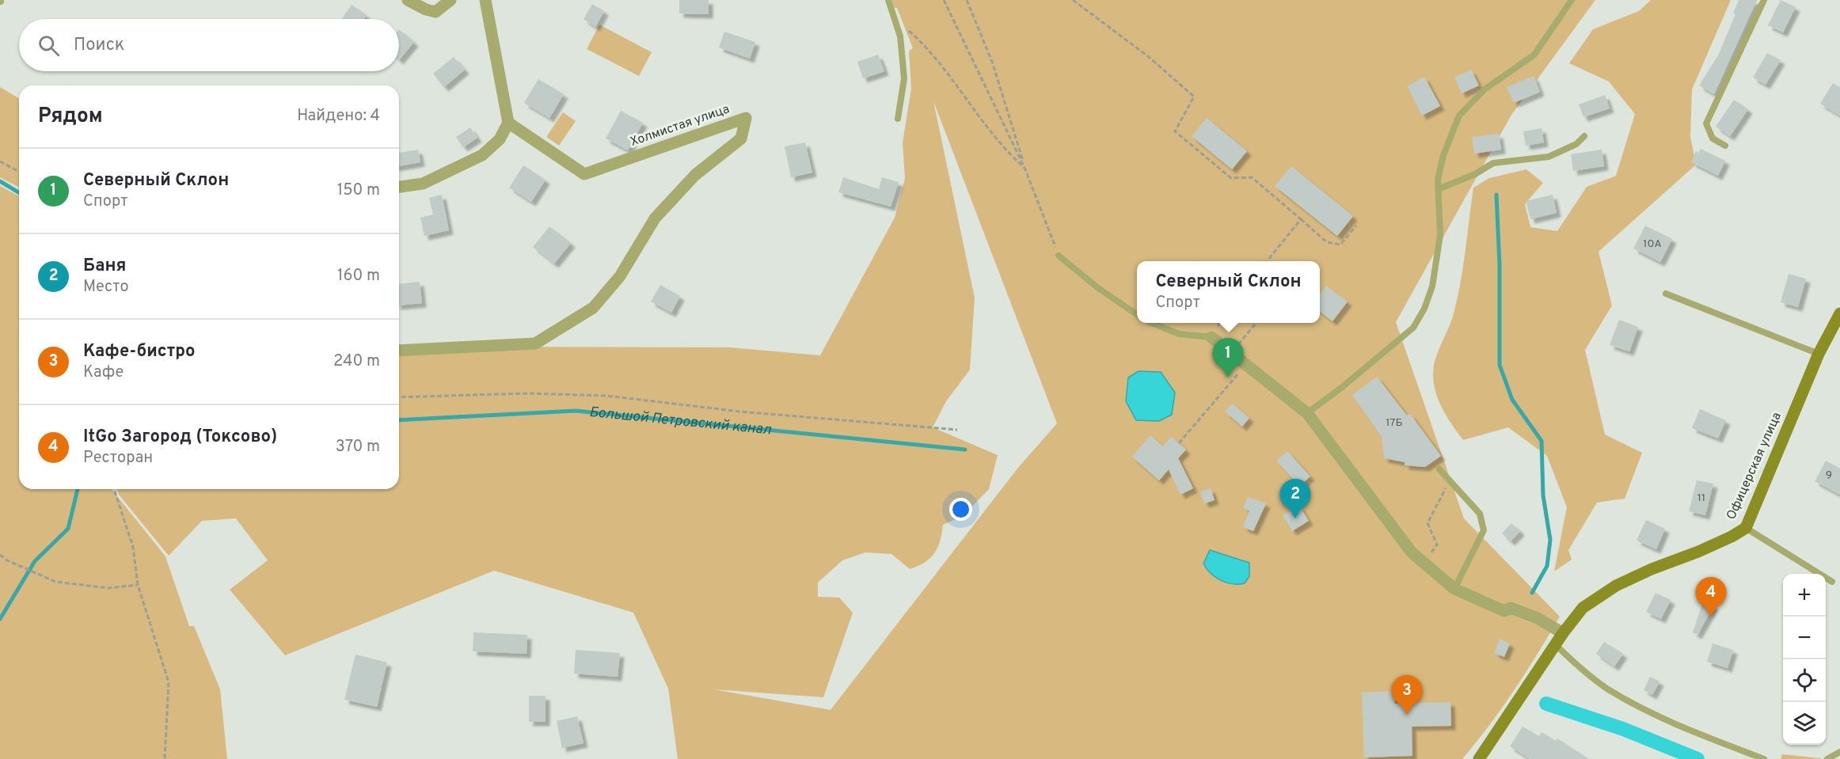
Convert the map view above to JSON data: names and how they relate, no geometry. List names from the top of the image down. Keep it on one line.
{"streets":{"street":["Холмистая улица","Офицерская улица"]},"water":["Большой Петровский канал"],"house_numbers":["10А","17Б","9","11"],"page":{"search":"Поиск","heading":["Рядом","Найдено: 4"],"list":[{"mark":"1","name":"Северный Склон","note":"Спорт","value":"150 m"},{"mark":"2","name":"Баня","note":"Место","value":"160 m"},{"mark":"3","name":"Кафе-бистро","note":"Кафе","value":"240 m"},{"mark":"4","name":"ItGo Загород (Токсово)","note":"Ресторан","value":"370 m"}],"popup":["Северный Склон","Спорт"],"pins":["1","2","4","3"],"map_buttons":["+","−"]}}
